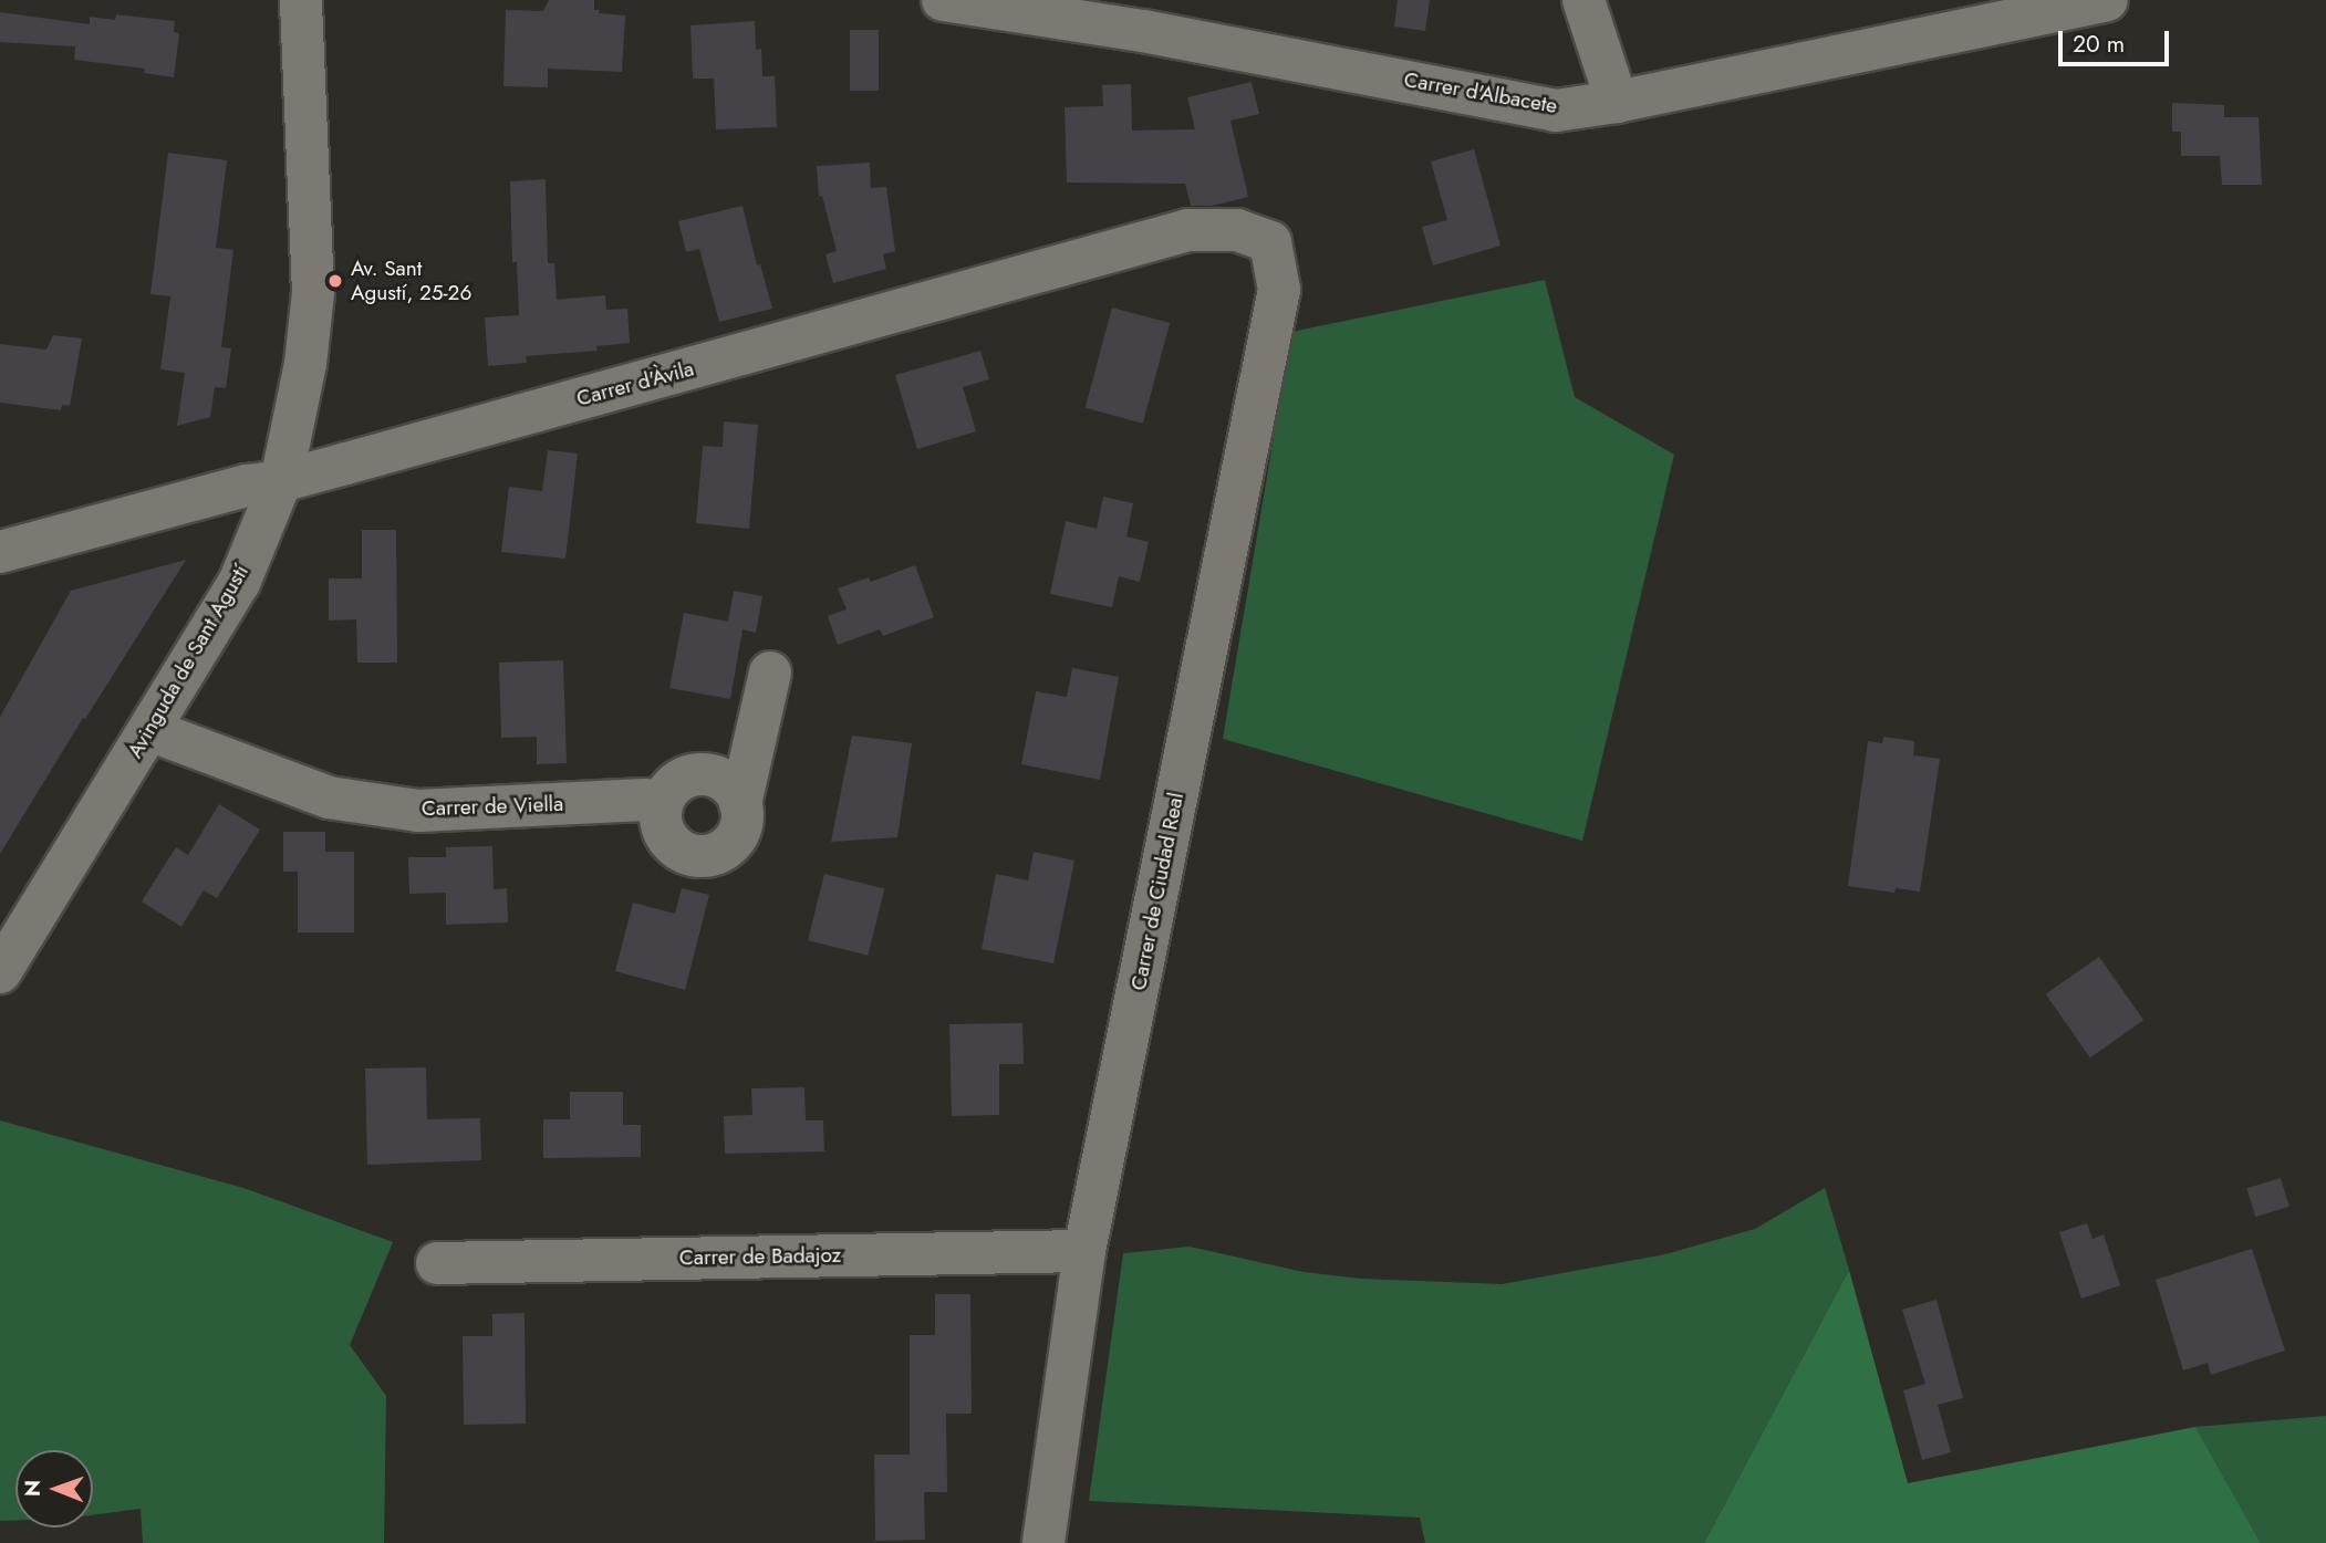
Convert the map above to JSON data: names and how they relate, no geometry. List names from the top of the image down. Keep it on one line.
{"streets":{"street":["Carrer d'Albacete","Carrer d'Àvila","Avinguda de Sant Agustí","Carrer de Viella","Carrer de Ciudad Real","Carrer de Badajoz"]},"crossings":[["Carrer d'Àvila","Avinguda de Sant Agustí"],["Carrer d'Àvila","Carrer de Ciudad Real"],["Avinguda de Sant Agustí","Carrer de Viella"],["Carrer de Ciudad Real","Carrer de Badajoz"]],"places":["Av. Sant Agustí, 25-26"],"scale_bar":"20 m","north":"left"}
